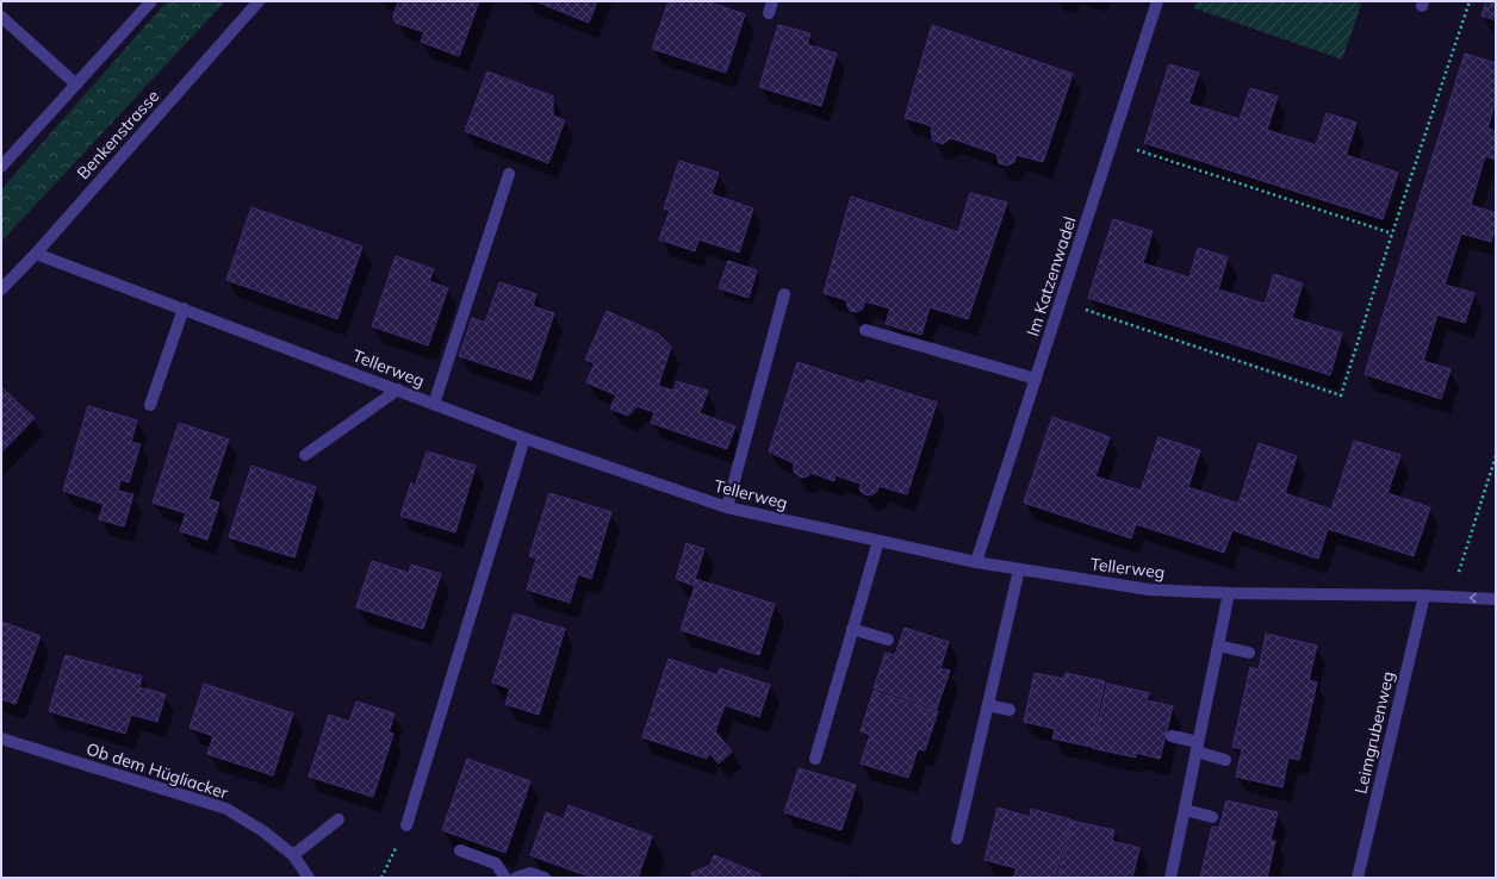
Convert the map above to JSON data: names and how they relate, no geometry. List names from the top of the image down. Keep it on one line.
{"streets":{"street":["Benkenstrasse","Im Katzenwadel","Tellerweg","Leimgrubenweg","Ob dem Hügliacker"]},"crossings":[["Benkenstrasse","Tellerweg"],["Im Katzenwadel","Tellerweg"],["Tellerweg","Leimgrubenweg"]]}
